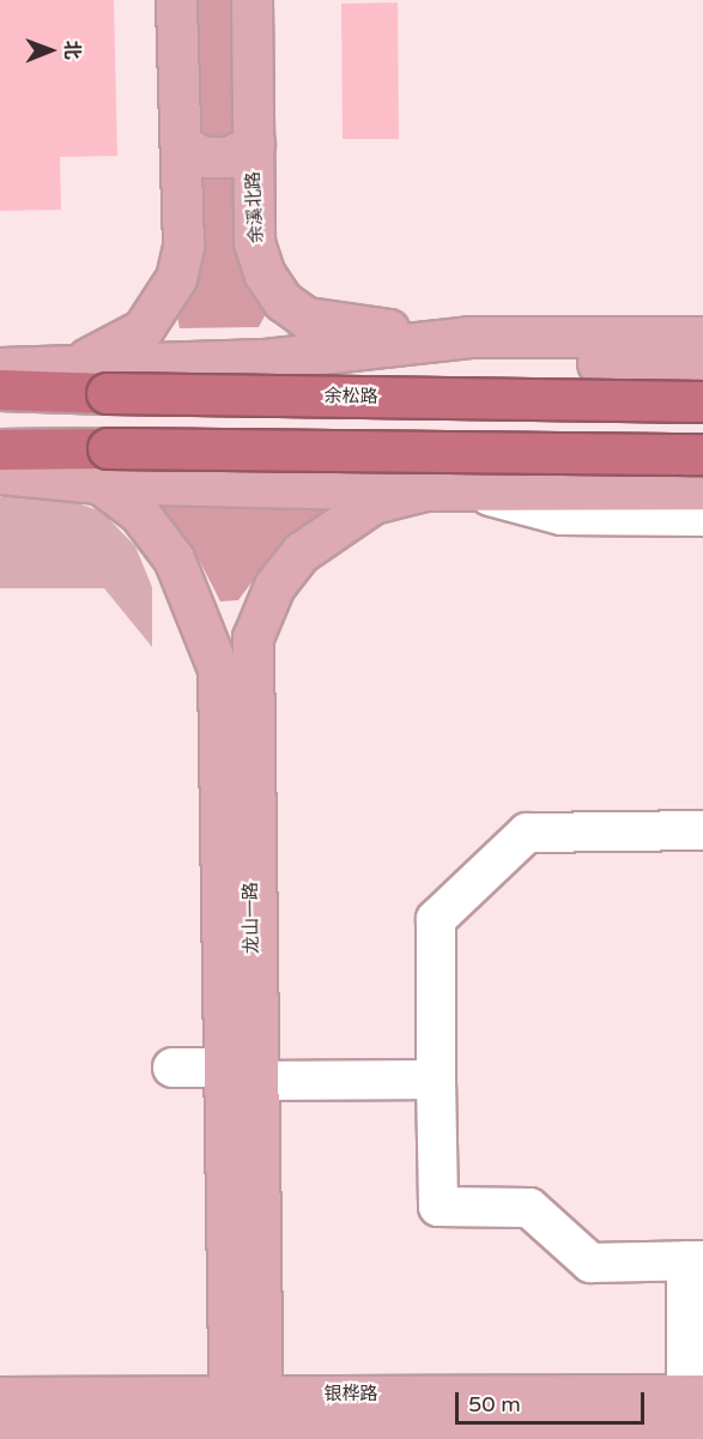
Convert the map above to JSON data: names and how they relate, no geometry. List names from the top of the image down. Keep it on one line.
{"streets":{"highway":["余松路"],"main road":["余溪北路","龙山一路","银桦路"]},"crossings":[["龙山一路","银桦路"]],"scale_bar":"50 m","north":"right"}
